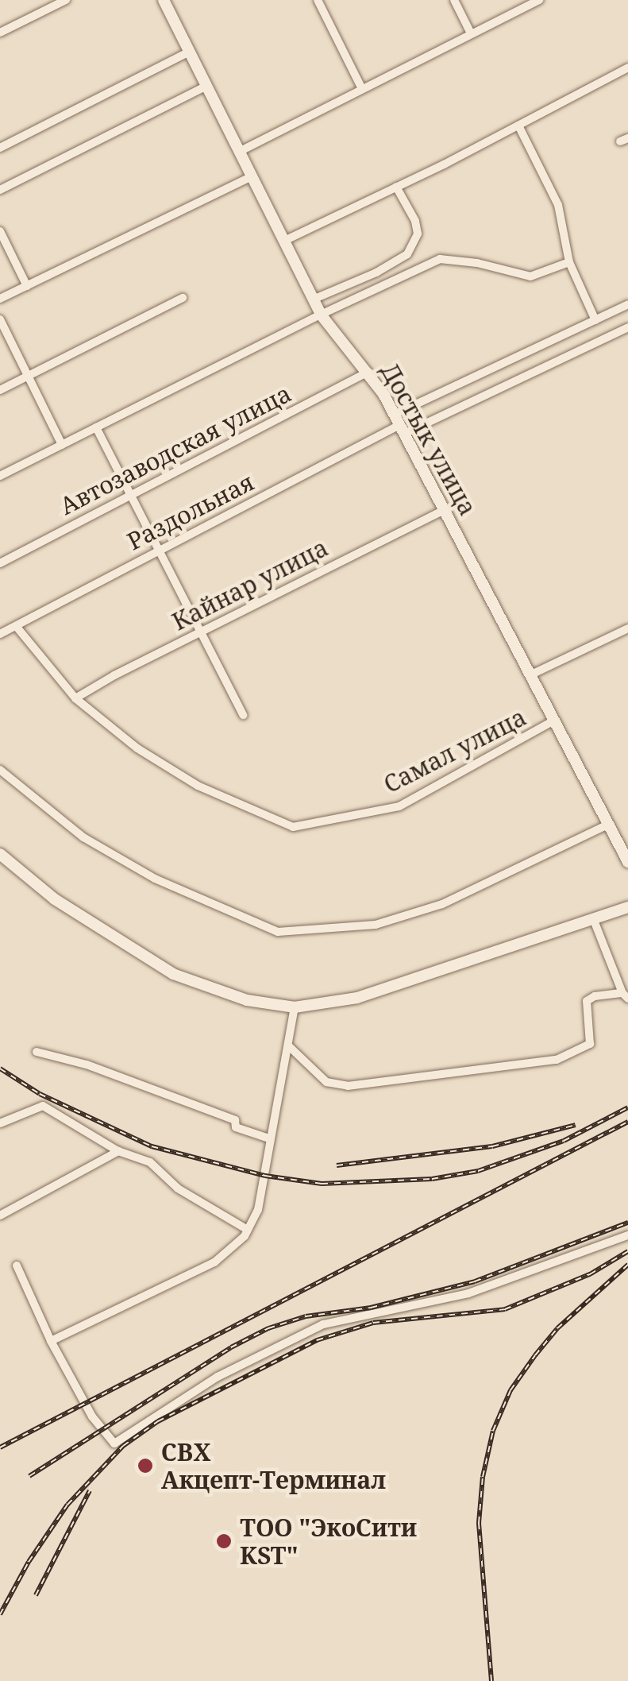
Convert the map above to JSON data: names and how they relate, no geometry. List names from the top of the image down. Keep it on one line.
{"streets":{"street":["Достык улица","Автозаводская улица","Раздольная","Кайнар улица","Самал улица"]},"crossings":[["Достык улица","Автозаводская улица"],["Достык улица","Раздольная"],["Достык улица","Кайнар улица"],["Достык улица","Самал улица"],["Раздольная","Самал улица"],["Кайнар улица","Самал улица"]],"places":["СВХ Акцепт-Терминал","ТОО \"ЭкоСити KST\""]}
